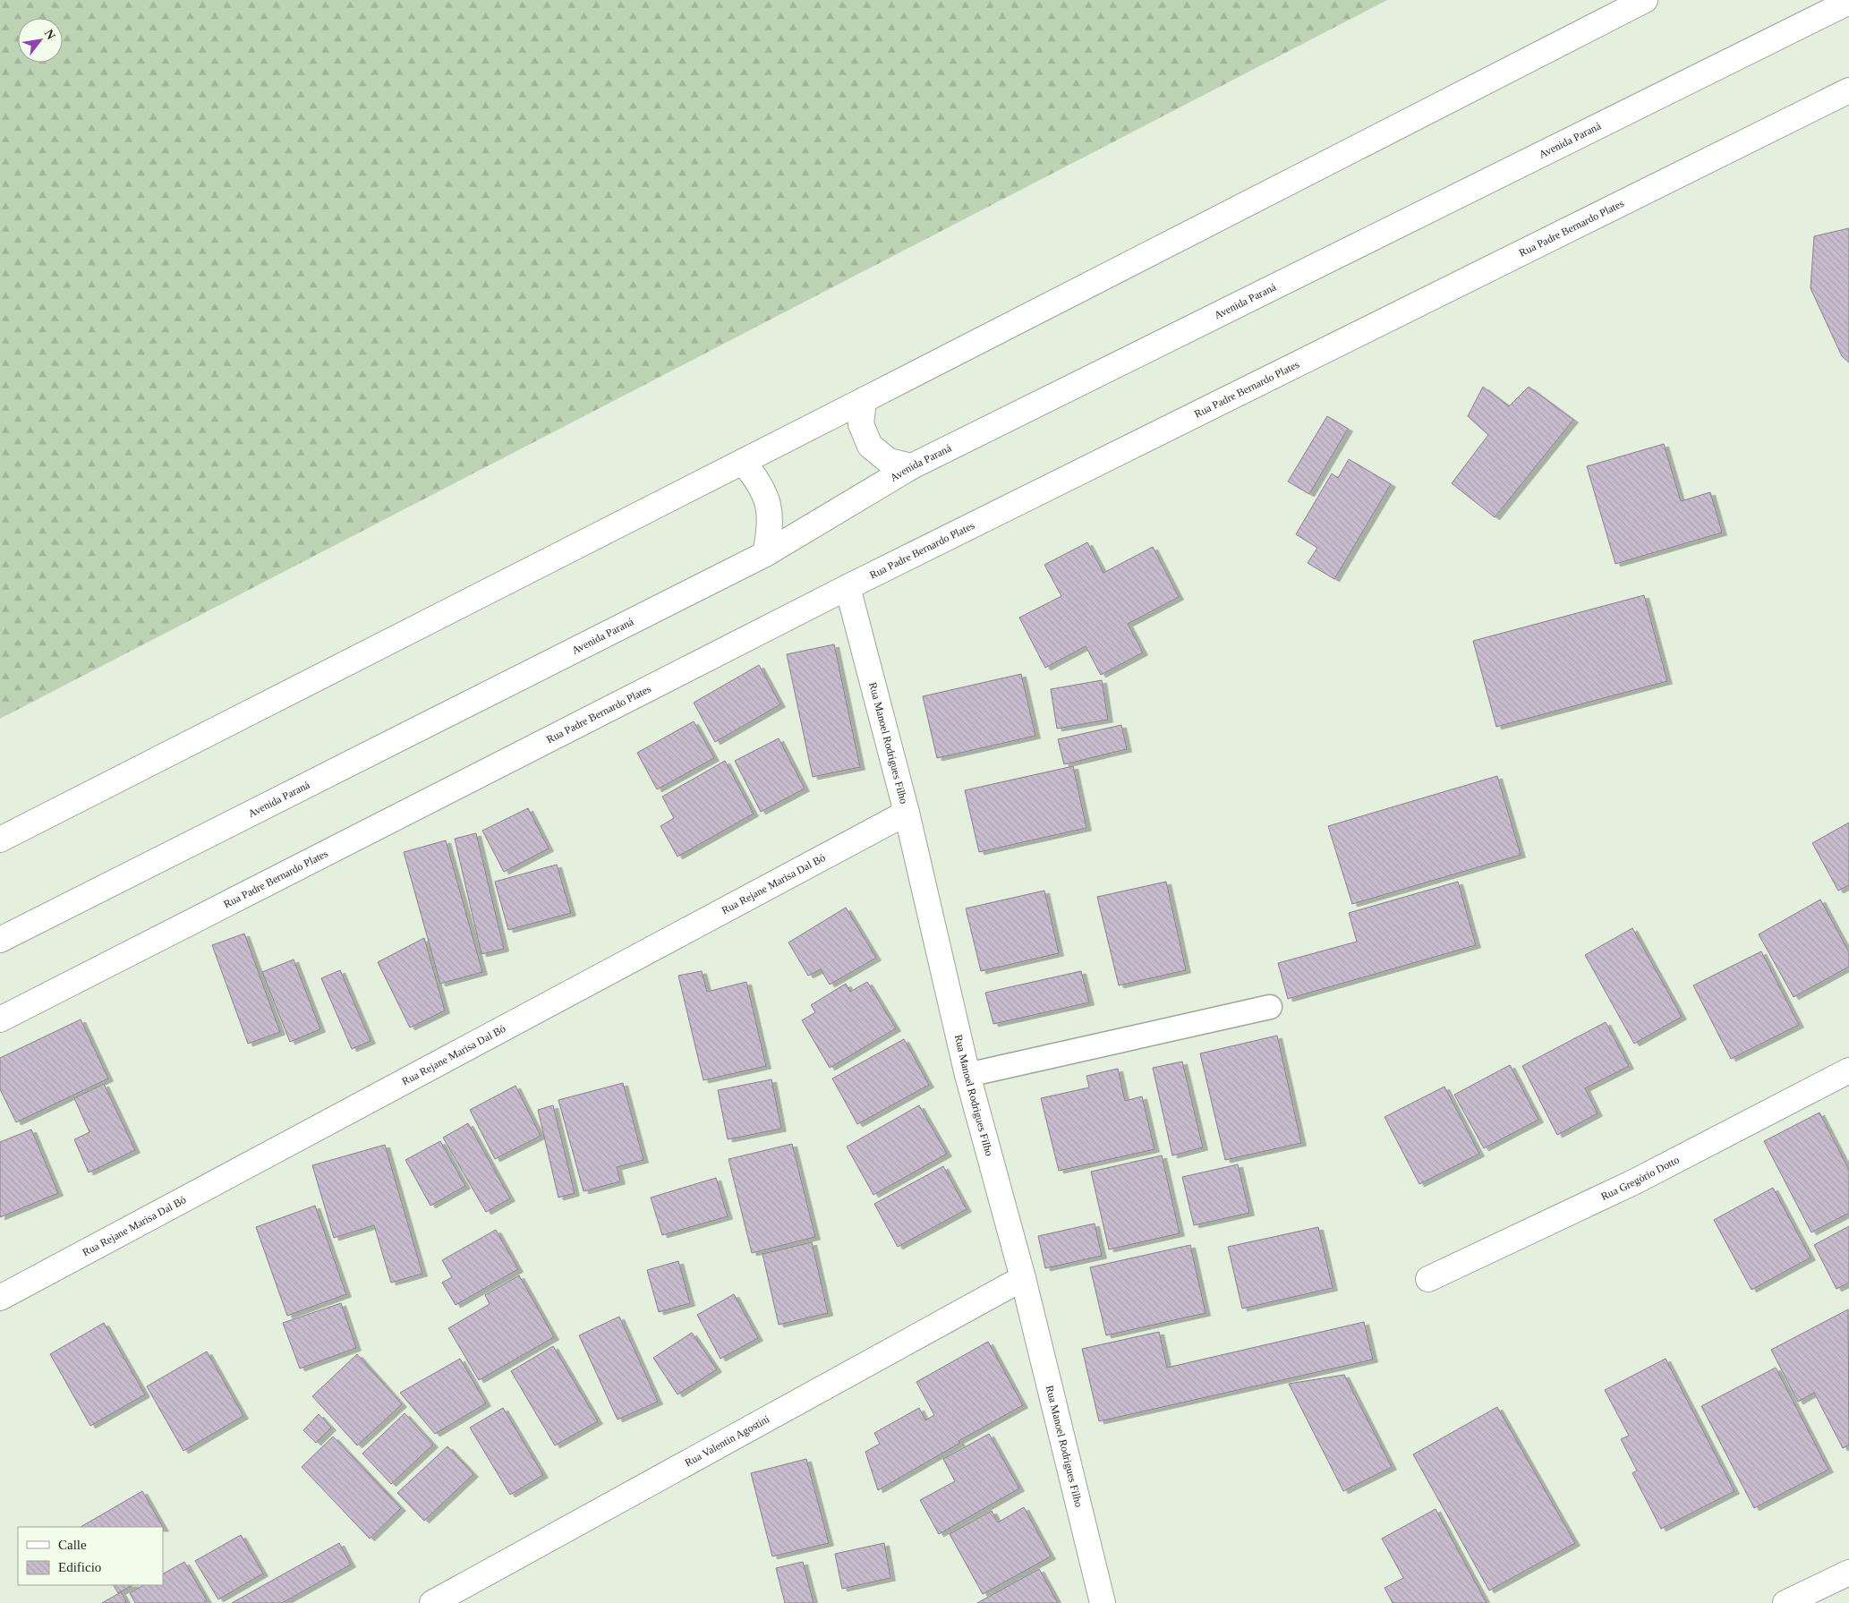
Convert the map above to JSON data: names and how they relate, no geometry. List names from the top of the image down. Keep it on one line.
{"streets":{"street":["Avenida Paraná","Rua Padre Bernardo Plates","Rua Manoel Rodrigues Filho","Rua Rejane Marisa Dal Bó","Rua Gregório Dotto","Rua Valentin Agostini"]},"crossings":[["Rua Padre Bernardo Plates","Rua Manoel Rodrigues Filho"],["Rua Manoel Rodrigues Filho","Rua Rejane Marisa Dal Bó"],["Rua Manoel Rodrigues Filho","Rua Valentin Agostini"]],"legend":["Calle","Edificio"],"north":"top right"}
